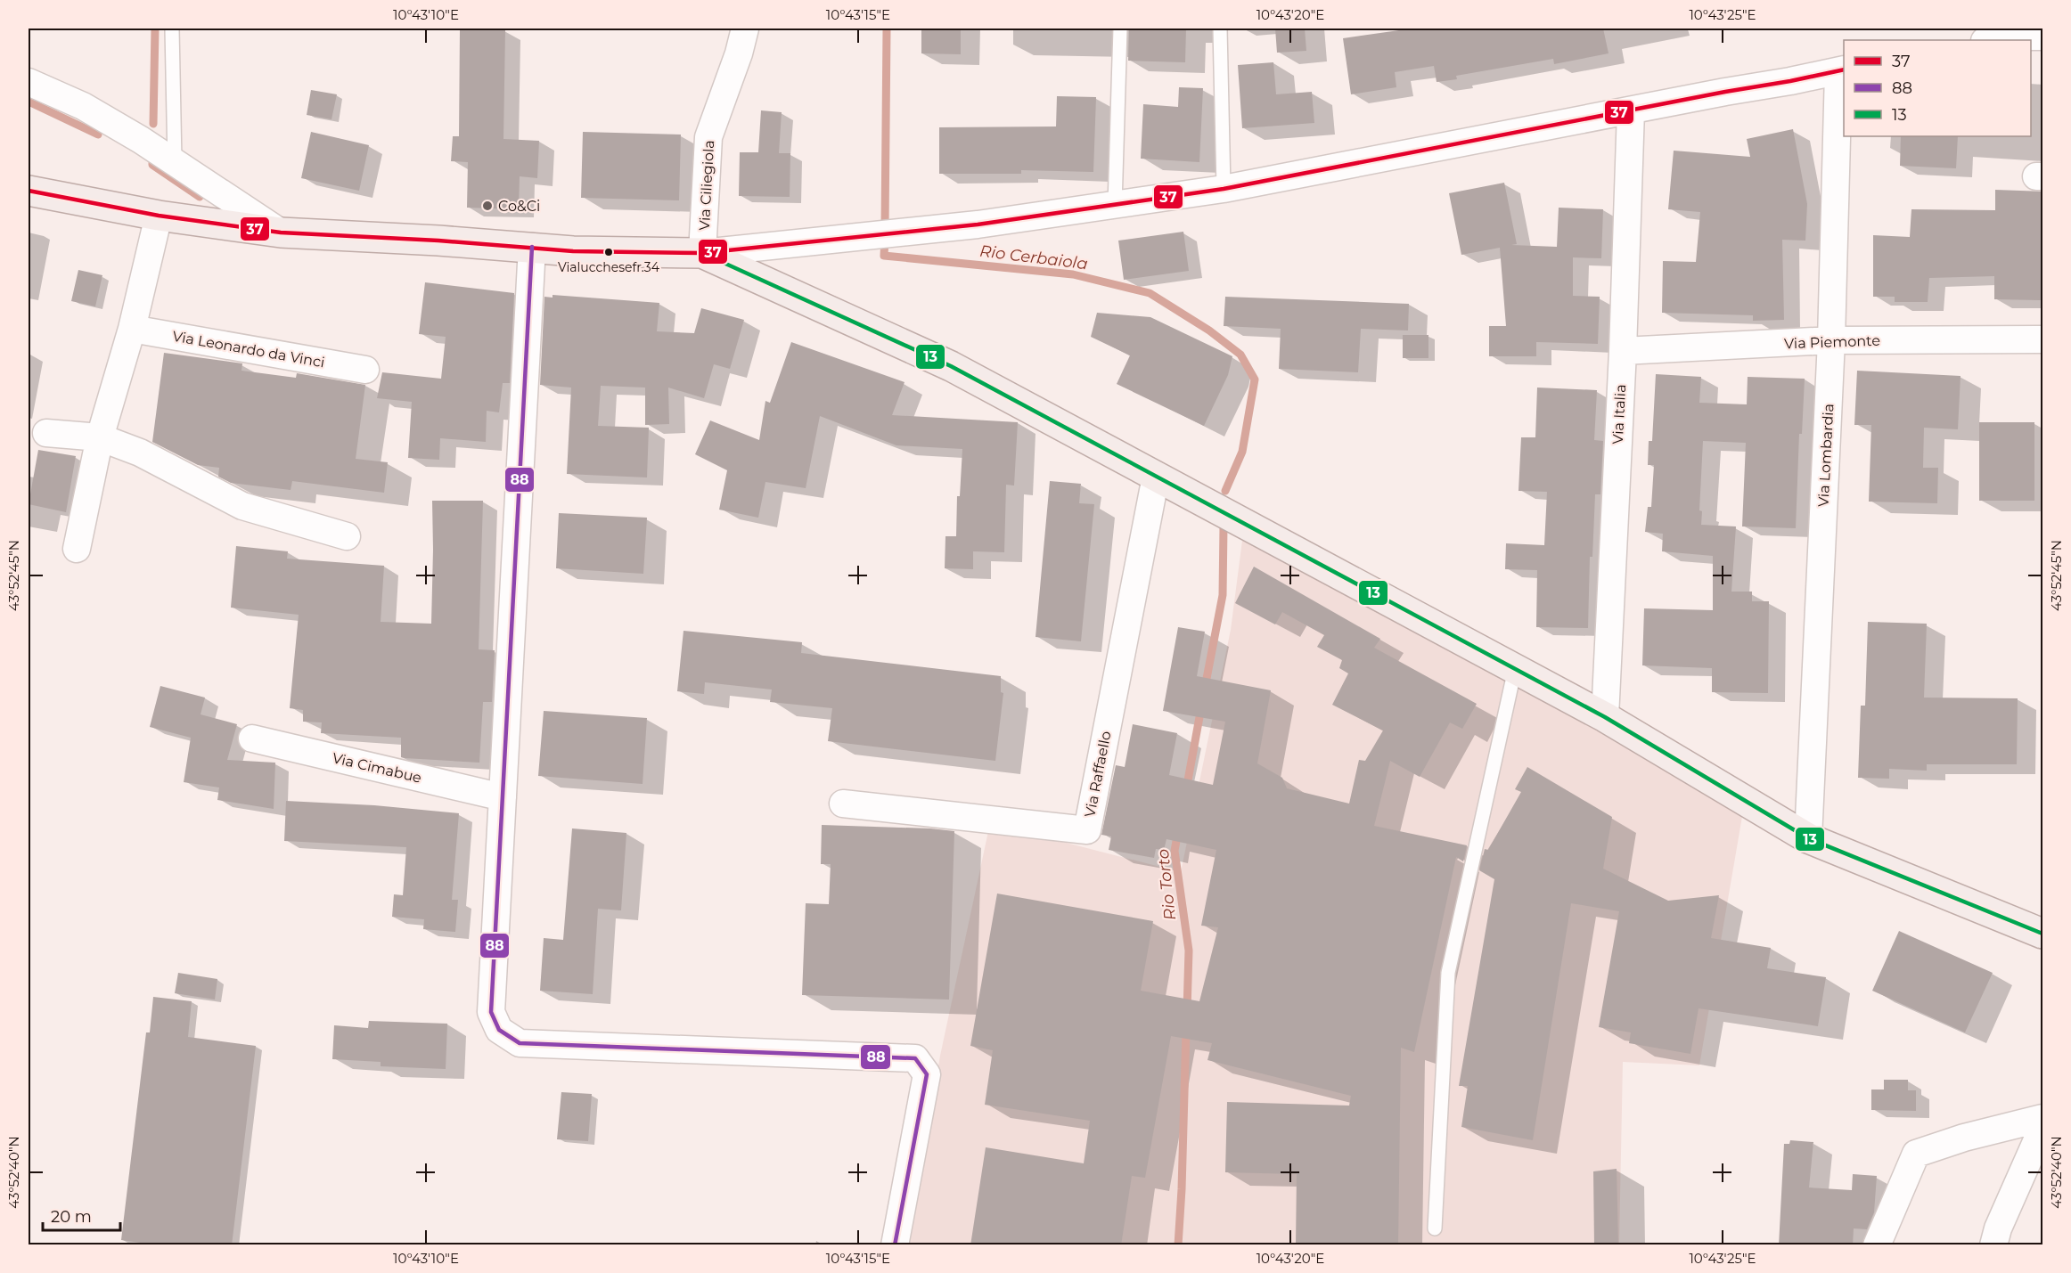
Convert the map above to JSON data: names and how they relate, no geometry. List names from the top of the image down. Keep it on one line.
{"streets":{"street":["Via Ciliegiola","Via Piemonte","Via Leonardo da Vinci","Via Italia","Via Lombardia","Via Cimabue","Via Raffaello"]},"crossings":[["Via Piemonte","Via Italia"],["Via Piemonte","Via Lombardia"]],"water":["Rio Cerbaiola","Rio Torto"],"places":["Co&Ci","Vialucchesefr.34"],"lines":["transit line 37","transit line 88","transit line 13"],"legend":["37","88","13"],"scale_bar":"20 m","coordinates":["10°43'10\"E","10°43'15\"E","10°43'20\"E","10°43'25\"E","43°52'45\"N","43°52'40\"N"]}
